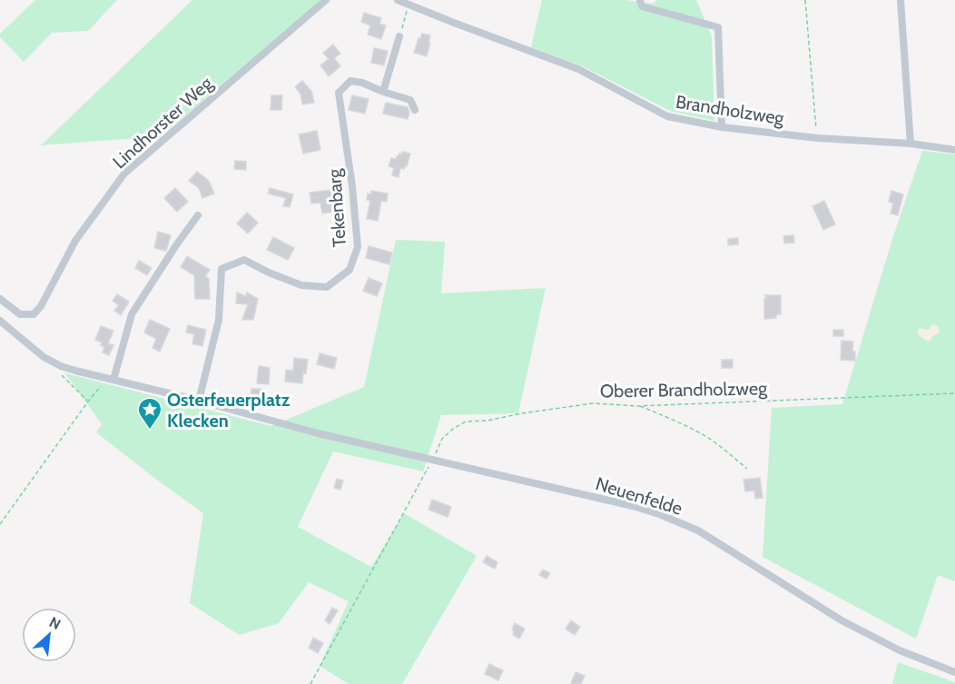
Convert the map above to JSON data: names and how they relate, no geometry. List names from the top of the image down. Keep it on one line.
{"streets":{"street":["Brandholzweg","Lindhorster Weg","Tekenbarg","Neuenfelde"],"path":["Oberer Brandholzweg"]},"crossings":[["Tekenbarg","Neuenfelde"],["Oberer Brandholzweg","Neuenfelde"]],"places":{"place":["Osterfeuerplatz Klecken"]},"north":"top right"}
